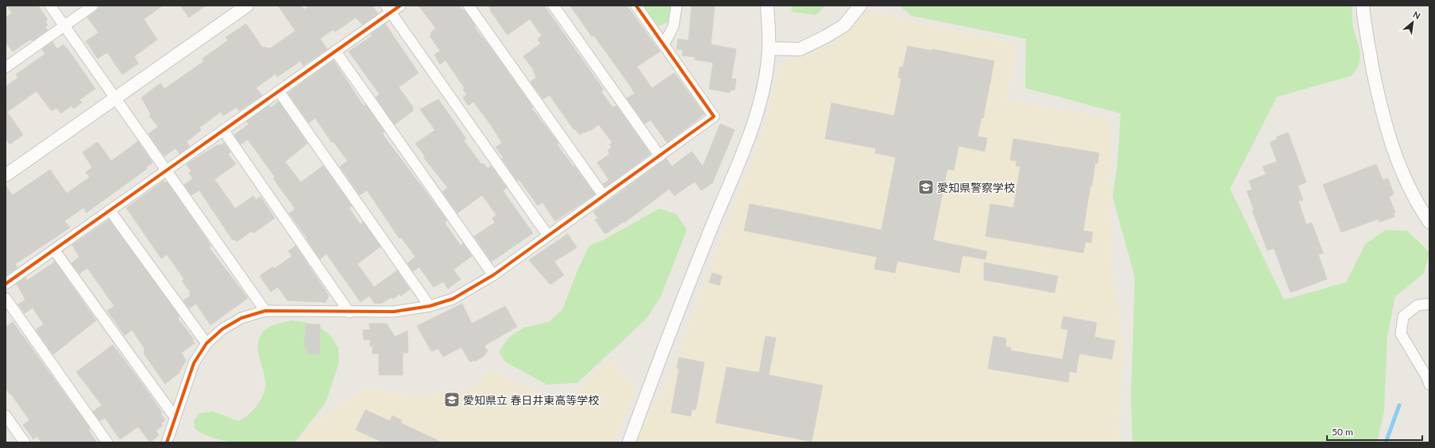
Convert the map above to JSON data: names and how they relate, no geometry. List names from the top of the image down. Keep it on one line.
{"places":{"school or university":["愛知県警察学校","愛知県立 春日井東高等学校"]},"scale_bar":"50 m","north":"top right"}
